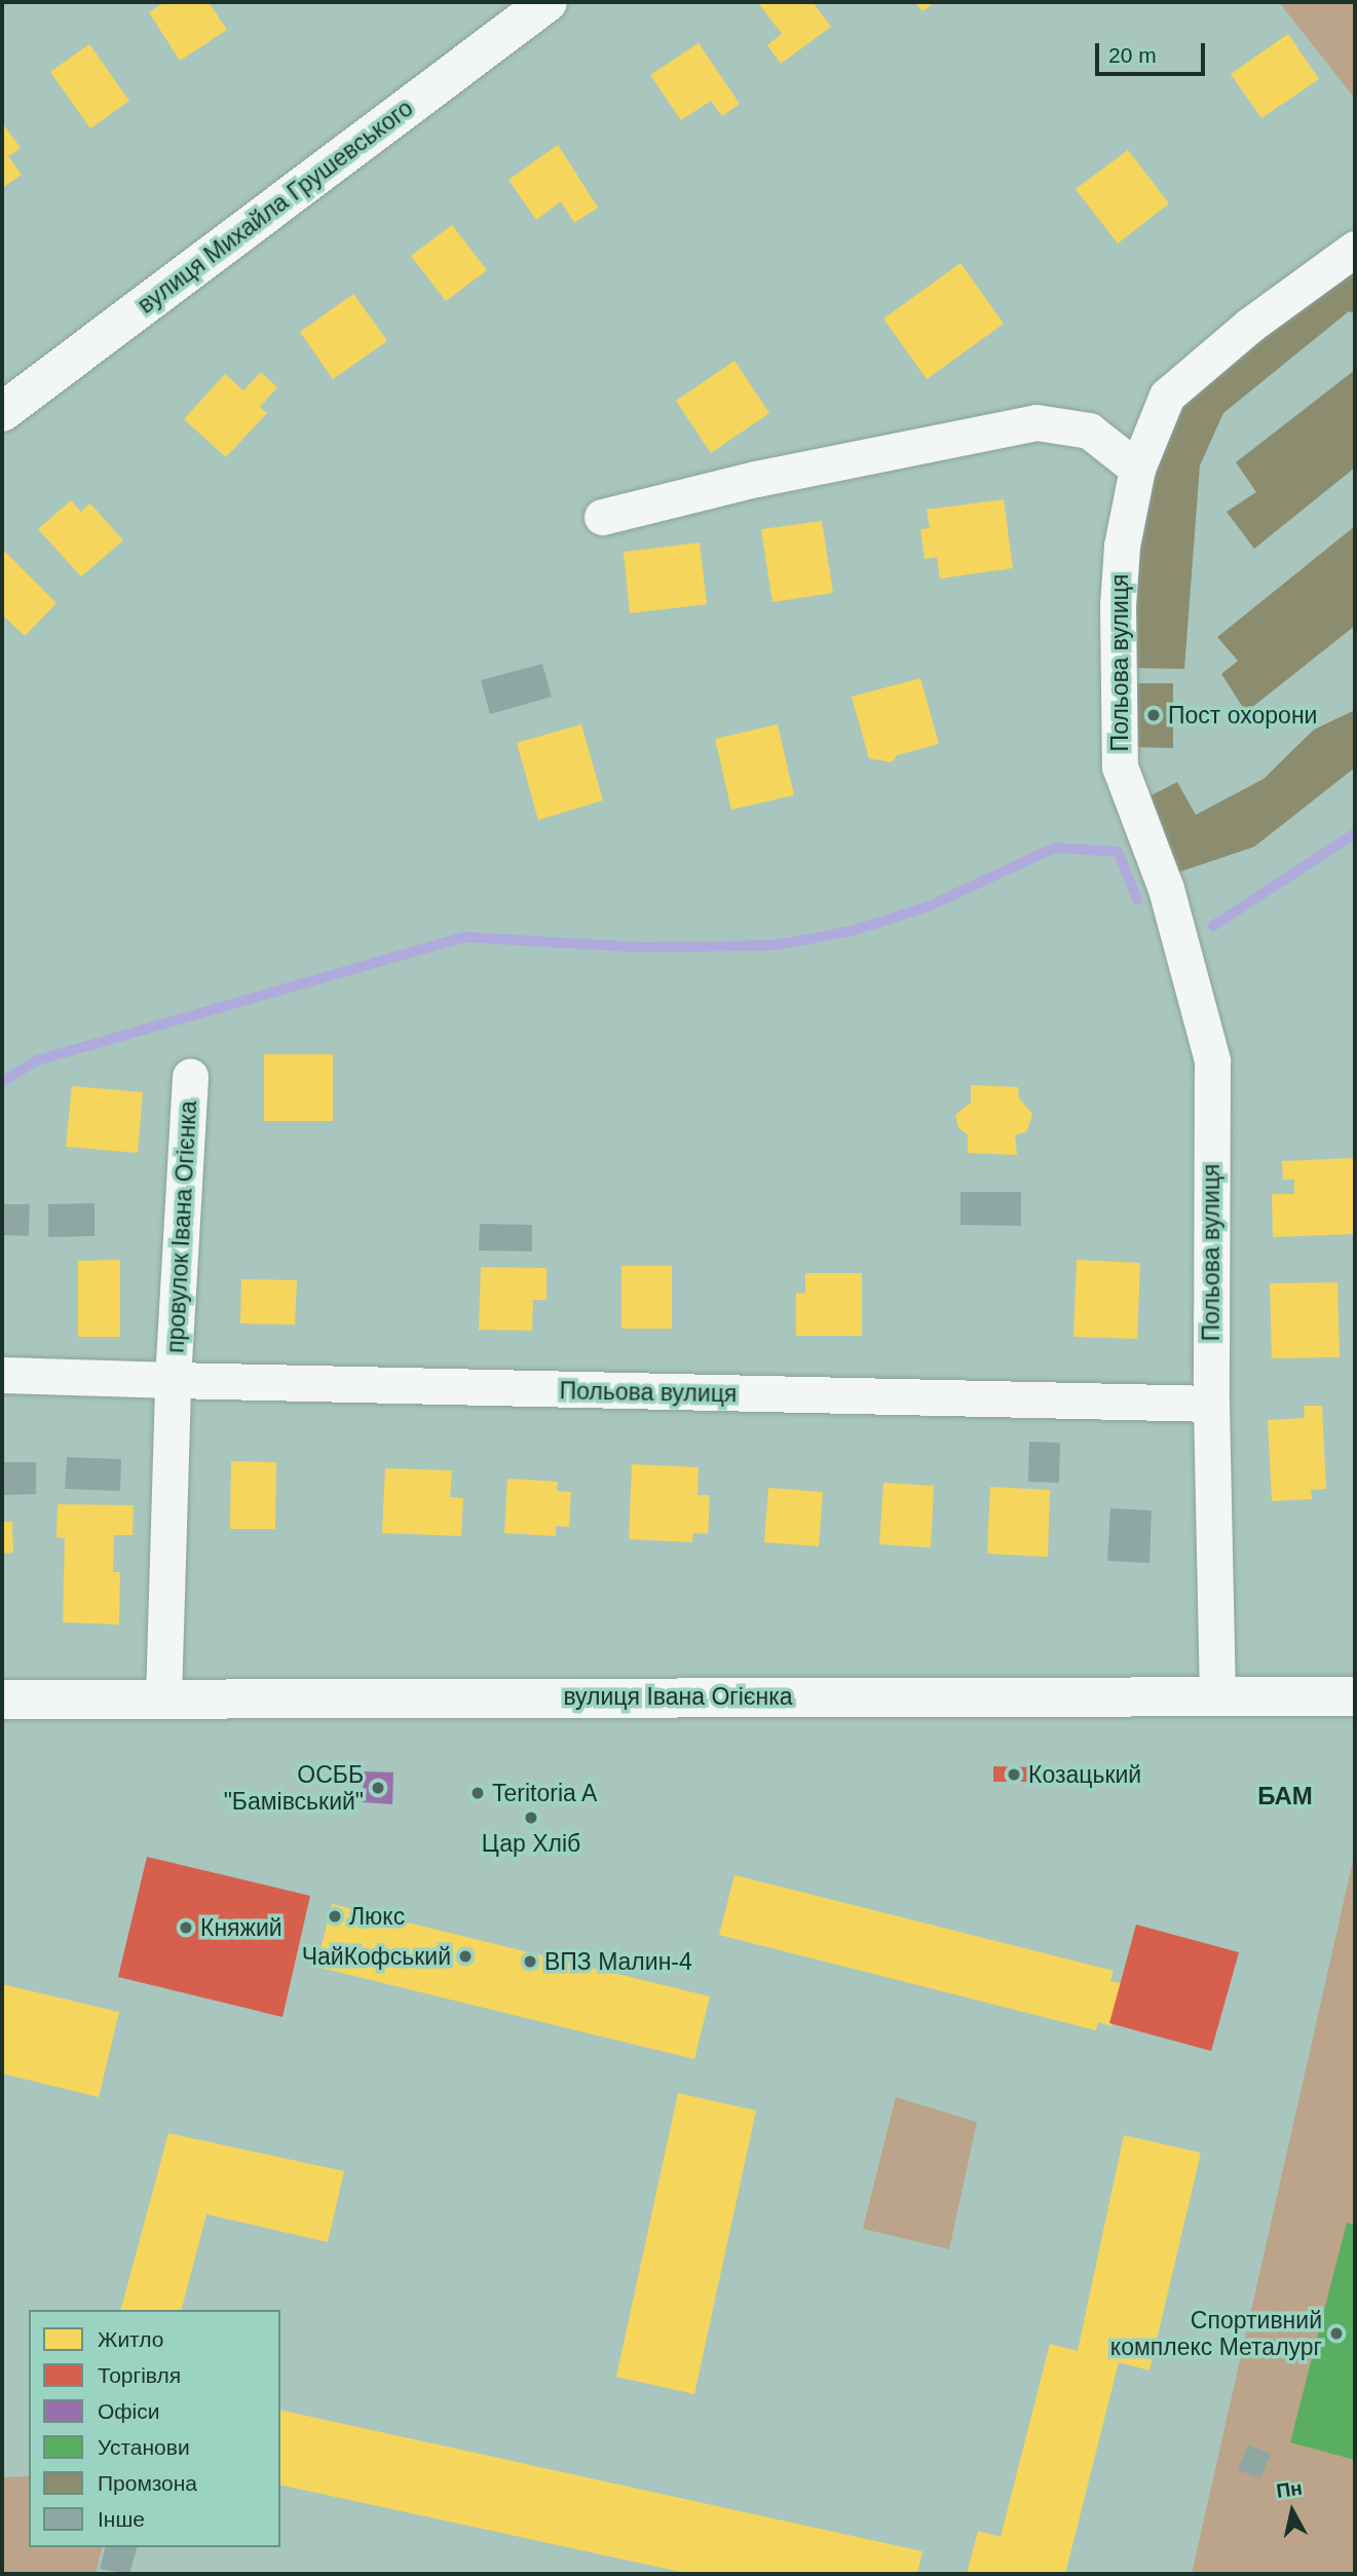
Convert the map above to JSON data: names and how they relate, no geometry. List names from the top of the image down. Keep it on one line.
{"streets":{"street":["вулиця Михайла Грушевського","Польова вулиця","провулок Івана Огієнка","вулиця Івана Огієнка"]},"crossings":[["Польова вулиця","провулок Івана Огієнка"],["Польова вулиця","вулиця Івана Огієнка"]],"districts":["БАМ"],"places":["Пост охорони","Козацький","ОСББ \"Бамівський\"","Teritoria A","Цар Хліб","Люкс","Княжий","ЧайКофський","ВПЗ Малин-4","Спортивний комплекс Металург"],"legend":["Житло","Торгівля","Офіси","Установи","Промзона","Інше"],"scale_bar":"20 m","north":"top"}
